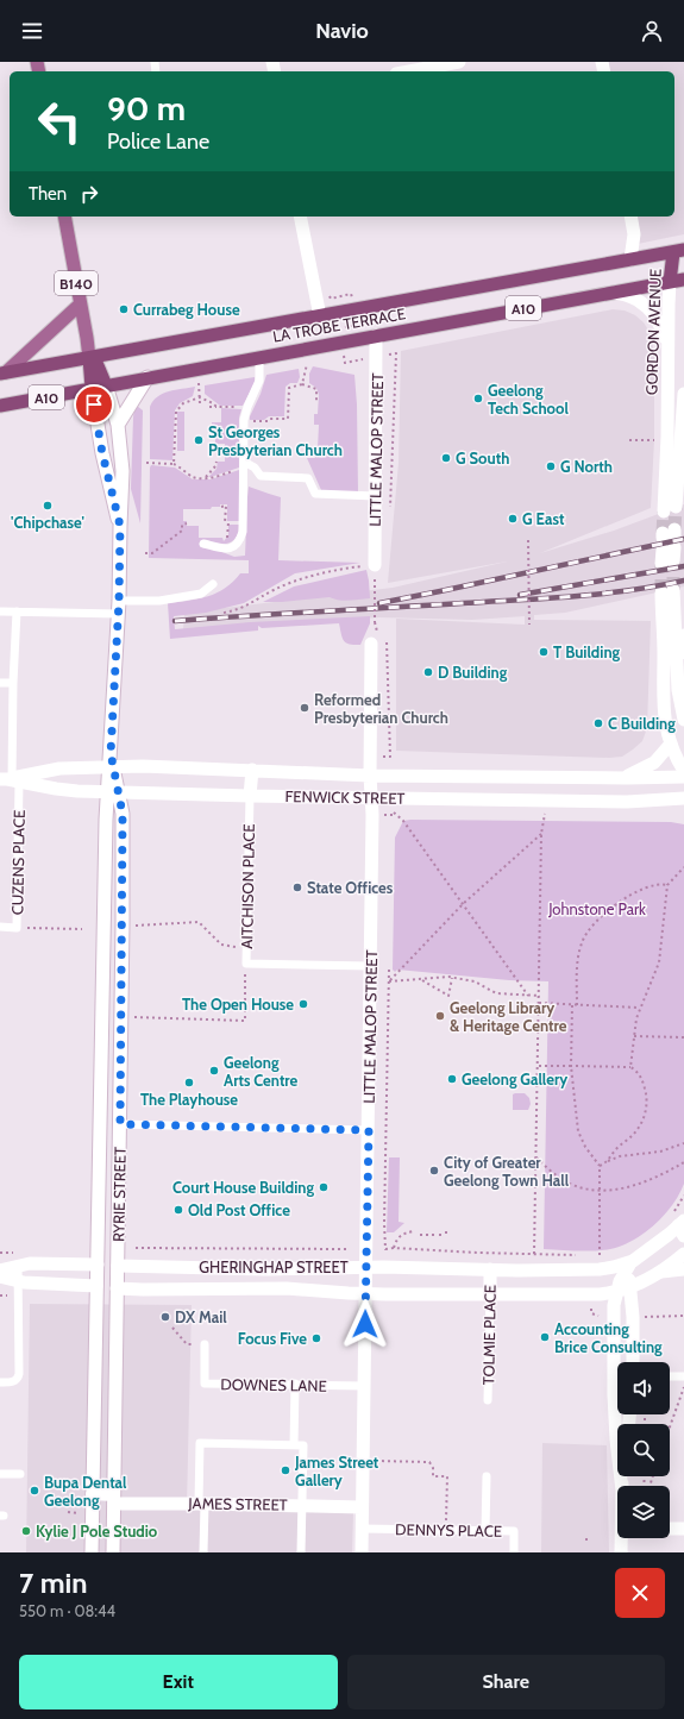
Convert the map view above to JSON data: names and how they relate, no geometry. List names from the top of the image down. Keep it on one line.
{"streets":{"highway":["B140","A10","LA TROBE TERRACE","GORDON AVENUE"],"street":["LITTLE MALOP STREET","FENWICK STREET","AITCHISON PLACE","RYRIE STREET","GHERINGHAP STREET","TOLMIE PLACE","JAMES STREET"],"lane":["CUZENS PLACE","DOWNES LANE","DENNYS PLACE"]},"crossings":[["B140","LA TROBE TERRACE"],["B140","RYRIE STREET"],["LA TROBE TERRACE","GORDON AVENUE"],["LA TROBE TERRACE","LITTLE MALOP STREET"],["LA TROBE TERRACE","RYRIE STREET"],["LITTLE MALOP STREET","FENWICK STREET"],["LITTLE MALOP STREET","AITCHISON PLACE"],["LITTLE MALOP STREET","GHERINGHAP STREET"],["LITTLE MALOP STREET","DOWNES LANE"],["LITTLE MALOP STREET","JAMES STREET"],["LITTLE MALOP STREET","DENNYS PLACE"],["FENWICK STREET","CUZENS PLACE"],["FENWICK STREET","AITCHISON PLACE"],["FENWICK STREET","RYRIE STREET"],["RYRIE STREET","GHERINGHAP STREET"],["RYRIE STREET","JAMES STREET"],["GHERINGHAP STREET","TOLMIE PLACE"]],"parks":["Johnstone Park"],"places":["Currabeg House","Geelong Tech School","St Georges Presbyterian Church","G South","G North","'Chipchase'","G East","T Building","D Building","Reformed Presbyterian Church","C Building","State Offices","The Open House","Geelong Library & Heritage Centre","Geelong Arts Centre","Geelong Gallery","The Playhouse","City of Greater Geelong Town Hall","Court House Building","Old Post Office","DX Mail","Accounting Brice Consulting","Focus Five","James Street Gallery","Bupa Dental Geelong","Kylie J Pole Studio"],"page":{"header":"Navio","turn":["90 m","Police Lane"],"then":"Then","heading":["7 min","550 m · 08:44"],"buttons":["Exit","Share"]}}
